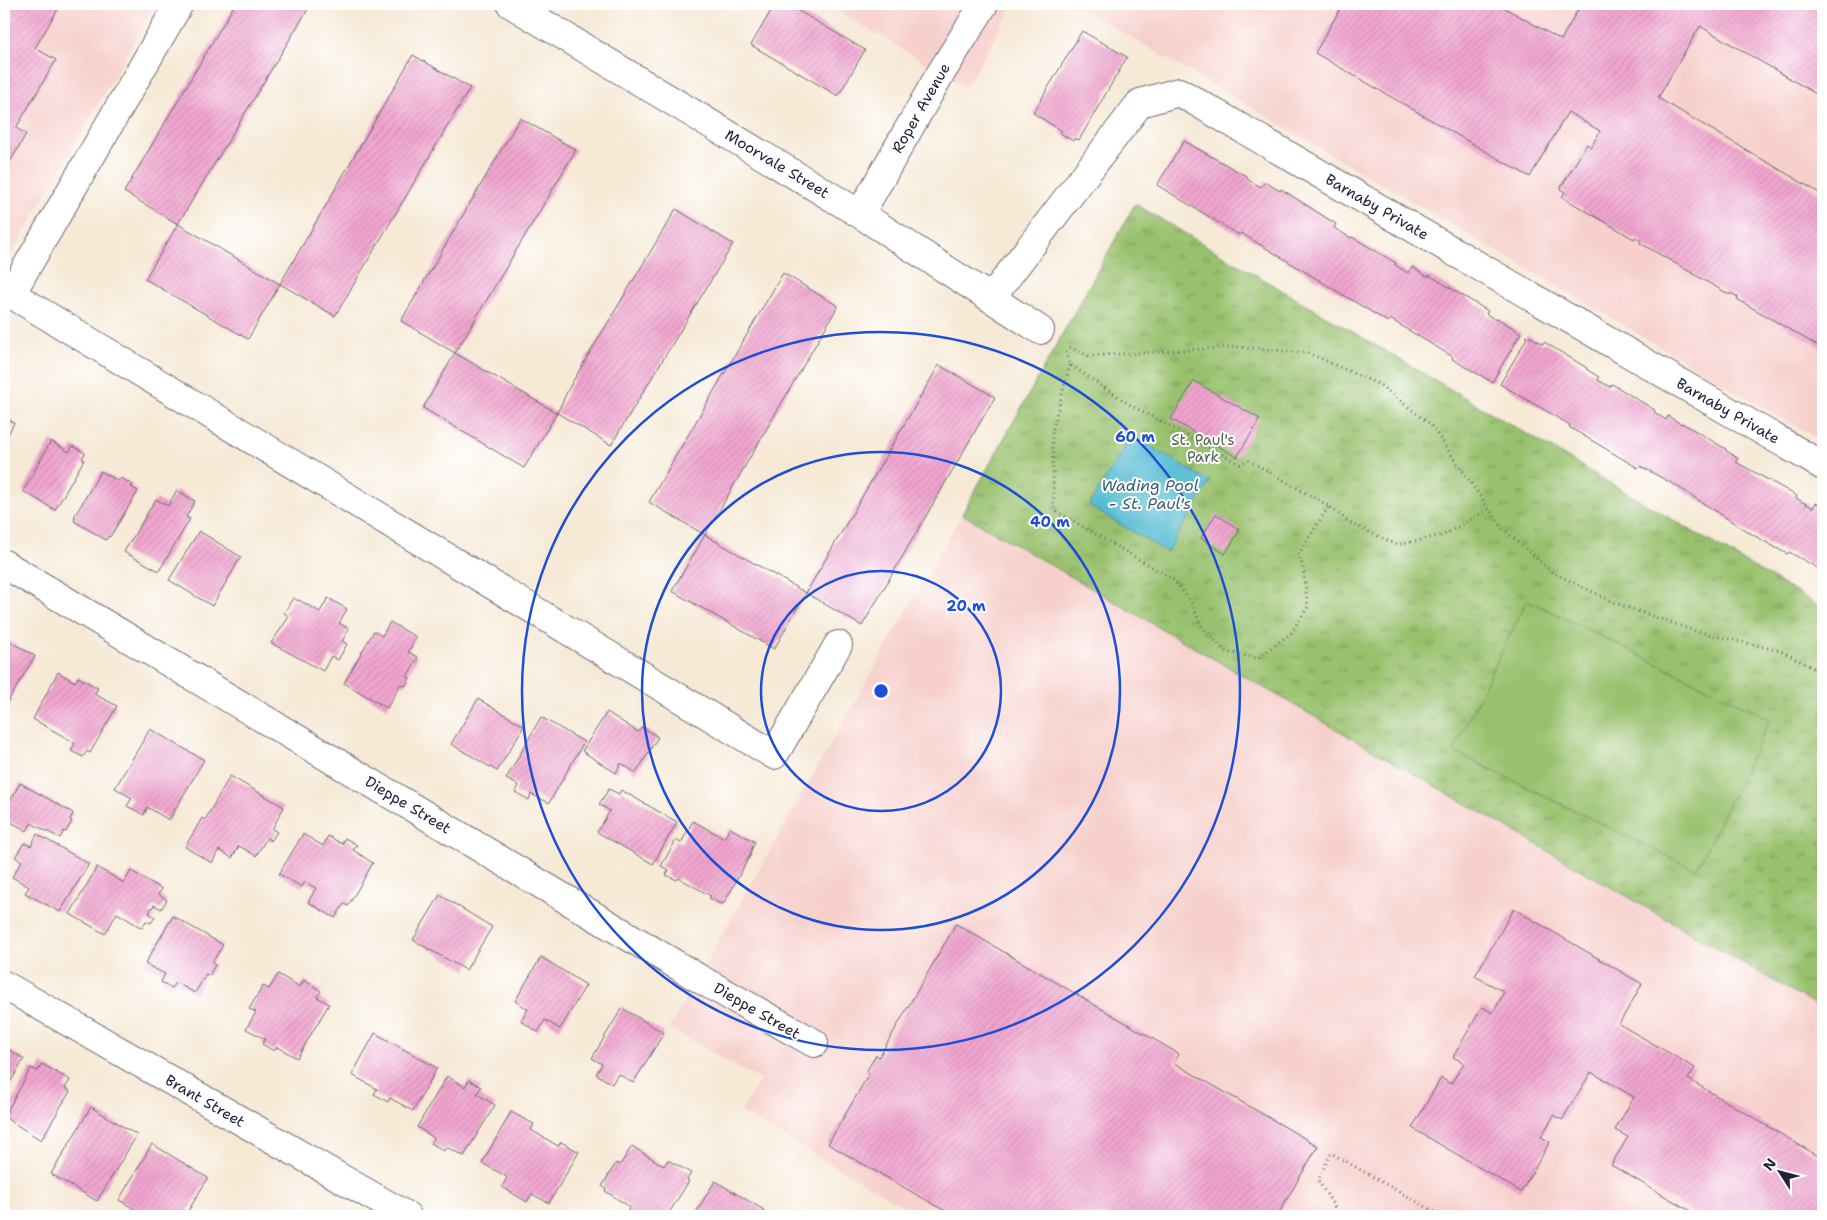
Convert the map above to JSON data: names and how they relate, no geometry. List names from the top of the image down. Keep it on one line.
{"streets":{"street":["Roper Avenue","Moorvale Street","Barnaby Private","Dieppe Street","Brant Street"]},"crossings":[["Roper Avenue","Moorvale Street"],["Moorvale Street","Barnaby Private"]],"water":["Wading Pool - St. Paul's"],"parks":["St. Paul's Park"],"north":"top left","rings":["60 m","40 m","20 m"]}
